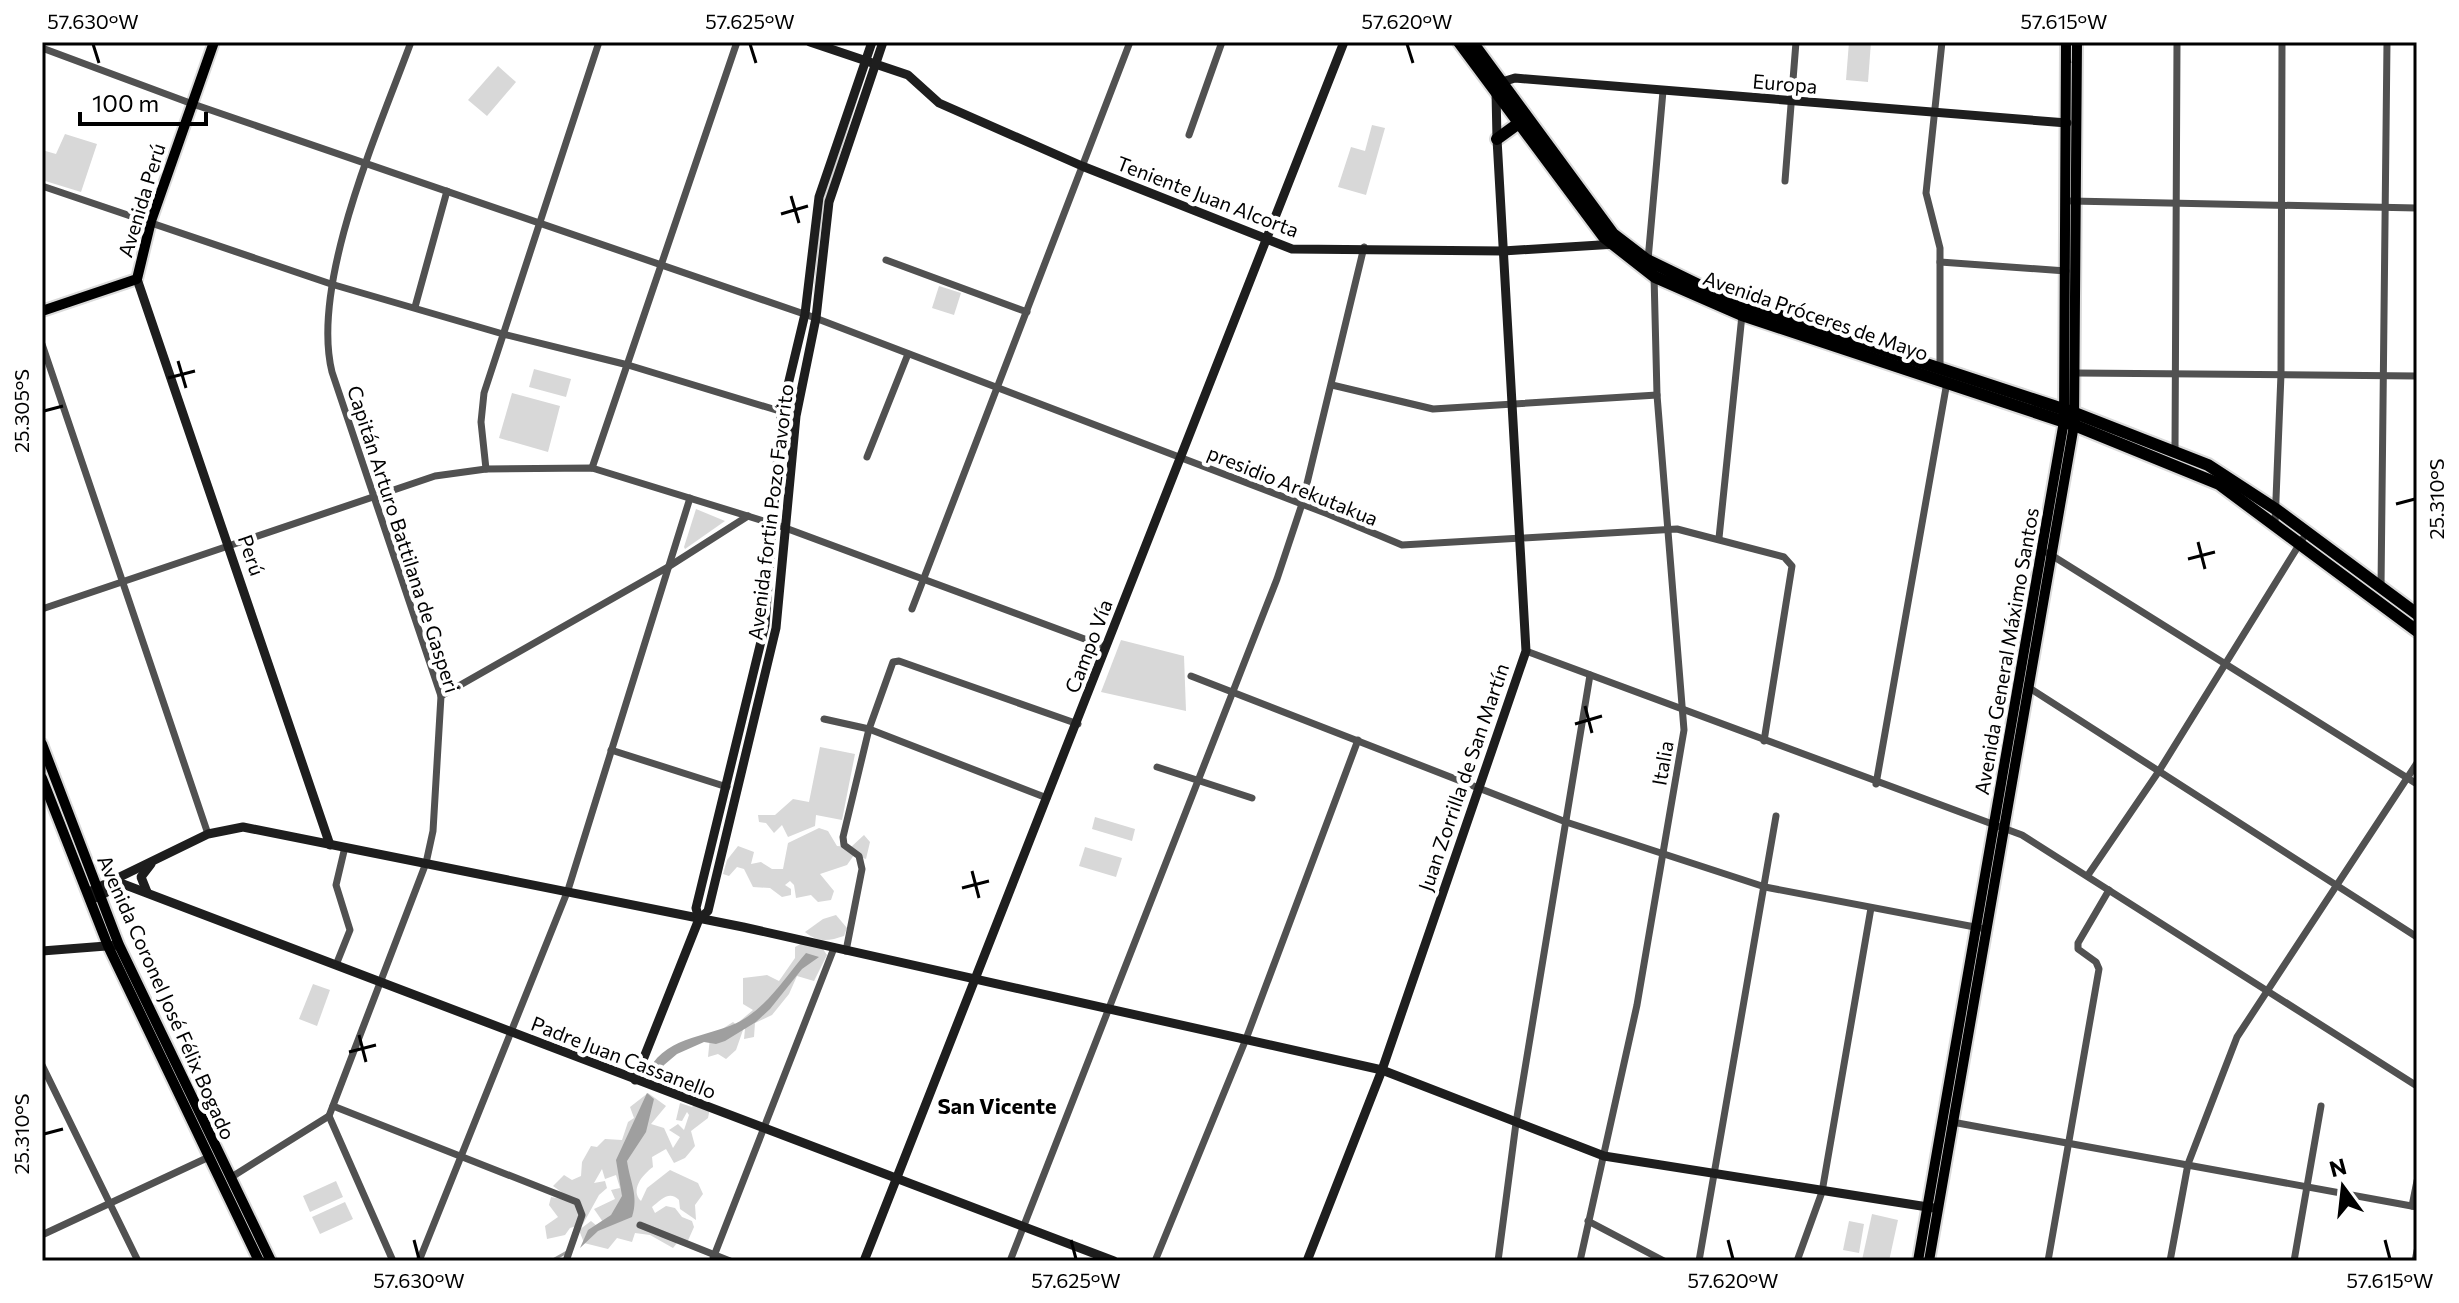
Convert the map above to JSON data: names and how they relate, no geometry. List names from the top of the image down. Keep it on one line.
{"streets":{"highway":["Avenida Próceres de Mayo"],"main road":["Avenida Perú","Avenida General Máximo Santos","Avenida Coronel José Félix Bogado"],"street":["Europa","Teniente Juan Alcorta","presidio Arekutakua","Avenida fortin Pozo Favorito","Capitán Arturo Battilana de Gasperi","Perú","Campo Vía","Italia","Juan Zorrilla de San Martín","Padre Juan Cassanello"]},"crossings":[["Europa","Avenida Próceres de Mayo"],["Europa","Avenida General Máximo Santos"],["Europa","Italia"],["Europa","Juan Zorrilla de San Martín"],["Teniente Juan Alcorta","Avenida Próceres de Mayo"],["Teniente Juan Alcorta","Avenida fortin Pozo Favorito"],["Teniente Juan Alcorta","Campo Vía"],["Teniente Juan Alcorta","Juan Zorrilla de San Martín"],["Avenida Perú","presidio Arekutakua"],["Avenida Perú","Perú"],["Avenida Próceres de Mayo","Avenida General Máximo Santos"],["Avenida Próceres de Mayo","Italia"],["Avenida Próceres de Mayo","Juan Zorrilla de San Martín"],["presidio Arekutakua","Avenida fortin Pozo Favorito"],["presidio Arekutakua","Capitán Arturo Battilana de Gasperi"],["presidio Arekutakua","Campo Vía"],["presidio Arekutakua","Italia"],["presidio Arekutakua","Juan Zorrilla de San Martín"],["Avenida fortin Pozo Favorito","Padre Juan Cassanello"],["Capitán Arturo Battilana de Gasperi","Padre Juan Cassanello"],["Campo Vía","Padre Juan Cassanello"],["Avenida Coronel José Félix Bogado","Padre Juan Cassanello"]],"districts":["San Vicente"],"scale_bar":"100 m","north":"top","coordinates":["57.630°W","57.625°W","57.620°W","57.615°W","25.305°S","25.310°S"]}
